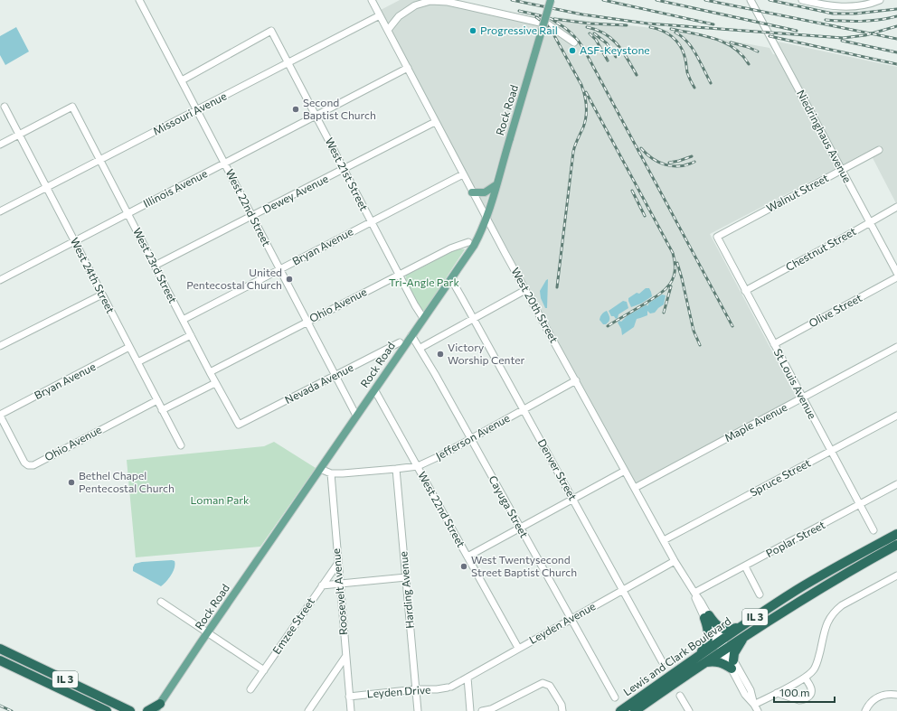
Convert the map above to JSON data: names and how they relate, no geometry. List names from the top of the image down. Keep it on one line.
{"streets":{"highway":["IL 3","Lewis and Clark Boulevard"],"main road":["Rock Road"],"street":["Missouri Avenue","Niedringhaus Avenue","West 21st Street","Illinois Avenue","Walnut Street","Dewey Avenue","West 22nd Street","Bryan Avenue","Chestnut Street","West 23rd Street","West 24th Street","Ohio Avenue","West 20th Street","Olive Street","Nevada Avenue","St Louis Avenue","Maple Avenue","Jefferson Avenue","Denver Street","Spruce Street","Cayuga Street","Poplar Street","Harding Avenue","Roosevelt Avenue","Leyden Avenue","Emzee Street","Leyden Drive"]},"crossings":[["Rock Road","West 21st Street"],["Rock Road","West 22nd Street"],["Rock Road","West 20th Street"],["Rock Road","Jefferson Avenue"],["Rock Road","Denver Street"],["Rock Road","Cayuga Street"],["Missouri Avenue","West 21st Street"],["Missouri Avenue","West 22nd Street"],["Missouri Avenue","West 23rd Street"],["Missouri Avenue","West 24th Street"],["Missouri Avenue","West 20th Street"],["Niedringhaus Avenue","Walnut Street"],["Niedringhaus Avenue","Chestnut Street"],["West 21st Street","Illinois Avenue"],["West 21st Street","Dewey Avenue"],["West 21st Street","West 22nd Street"],["West 21st Street","Bryan Avenue"],["West 21st Street","Ohio Avenue"],["Illinois Avenue","West 22nd Street"],["Illinois Avenue","West 23rd Street"],["Illinois Avenue","West 24th Street"],["Illinois Avenue","West 20th Street"],["Walnut Street","St Louis Avenue"],["Dewey Avenue","West 22nd Street"],["Dewey Avenue","West 23rd Street"],["Dewey Avenue","West 20th Street"],["West 22nd Street","Bryan Avenue"],["West 22nd Street","Ohio Avenue"],["West 22nd Street","Nevada Avenue"],["West 22nd Street","Jefferson Avenue"],["West 22nd Street","Leyden Avenue"],["Bryan Avenue","West 23rd Street"],["Bryan Avenue","West 24th Street"],["Bryan Avenue","Ohio Avenue"],["Bryan Avenue","West 20th Street"],["Chestnut Street","St Louis Avenue"],["West 23rd Street","West 24th Street"],["West 23rd Street","Ohio Avenue"],["West 23rd Street","Nevada Avenue"],["West 24th Street","Ohio Avenue"],["West 20th Street","Maple Avenue"],["West 20th Street","Jefferson Avenue"],["West 20th Street","Spruce Street"],["West 20th Street","Poplar Street"],["West 20th Street","Leyden Avenue"],["West 20th Street","Lewis and Clark Boulevard"],["Olive Street","St Louis Avenue"],["St Louis Avenue","Maple Avenue"],["St Louis Avenue","Spruce Street"],["St Louis Avenue","Poplar Street"],["Jefferson Avenue","Denver Street"],["Jefferson Avenue","Cayuga Street"],["Jefferson Avenue","Harding Avenue"],["Jefferson Avenue","Roosevelt Avenue"],["Denver Street","Leyden Avenue"],["Cayuga Street","Leyden Avenue"],["Harding Avenue","Leyden Drive"],["Roosevelt Avenue","Emzee Street"],["Roosevelt Avenue","Leyden Drive"],["Leyden Avenue","Leyden Drive"]],"parks":["Tri-Angle Park","Loman Park"],"places":["Progressive Rail","ASF-Keystone","Second Baptist Church","United Pentecostal Church","Victory Worship Center","Bethel Chapel Pentecostal Church","West Twentysecond Street Baptist Church"],"scale_bar":"100 m"}
